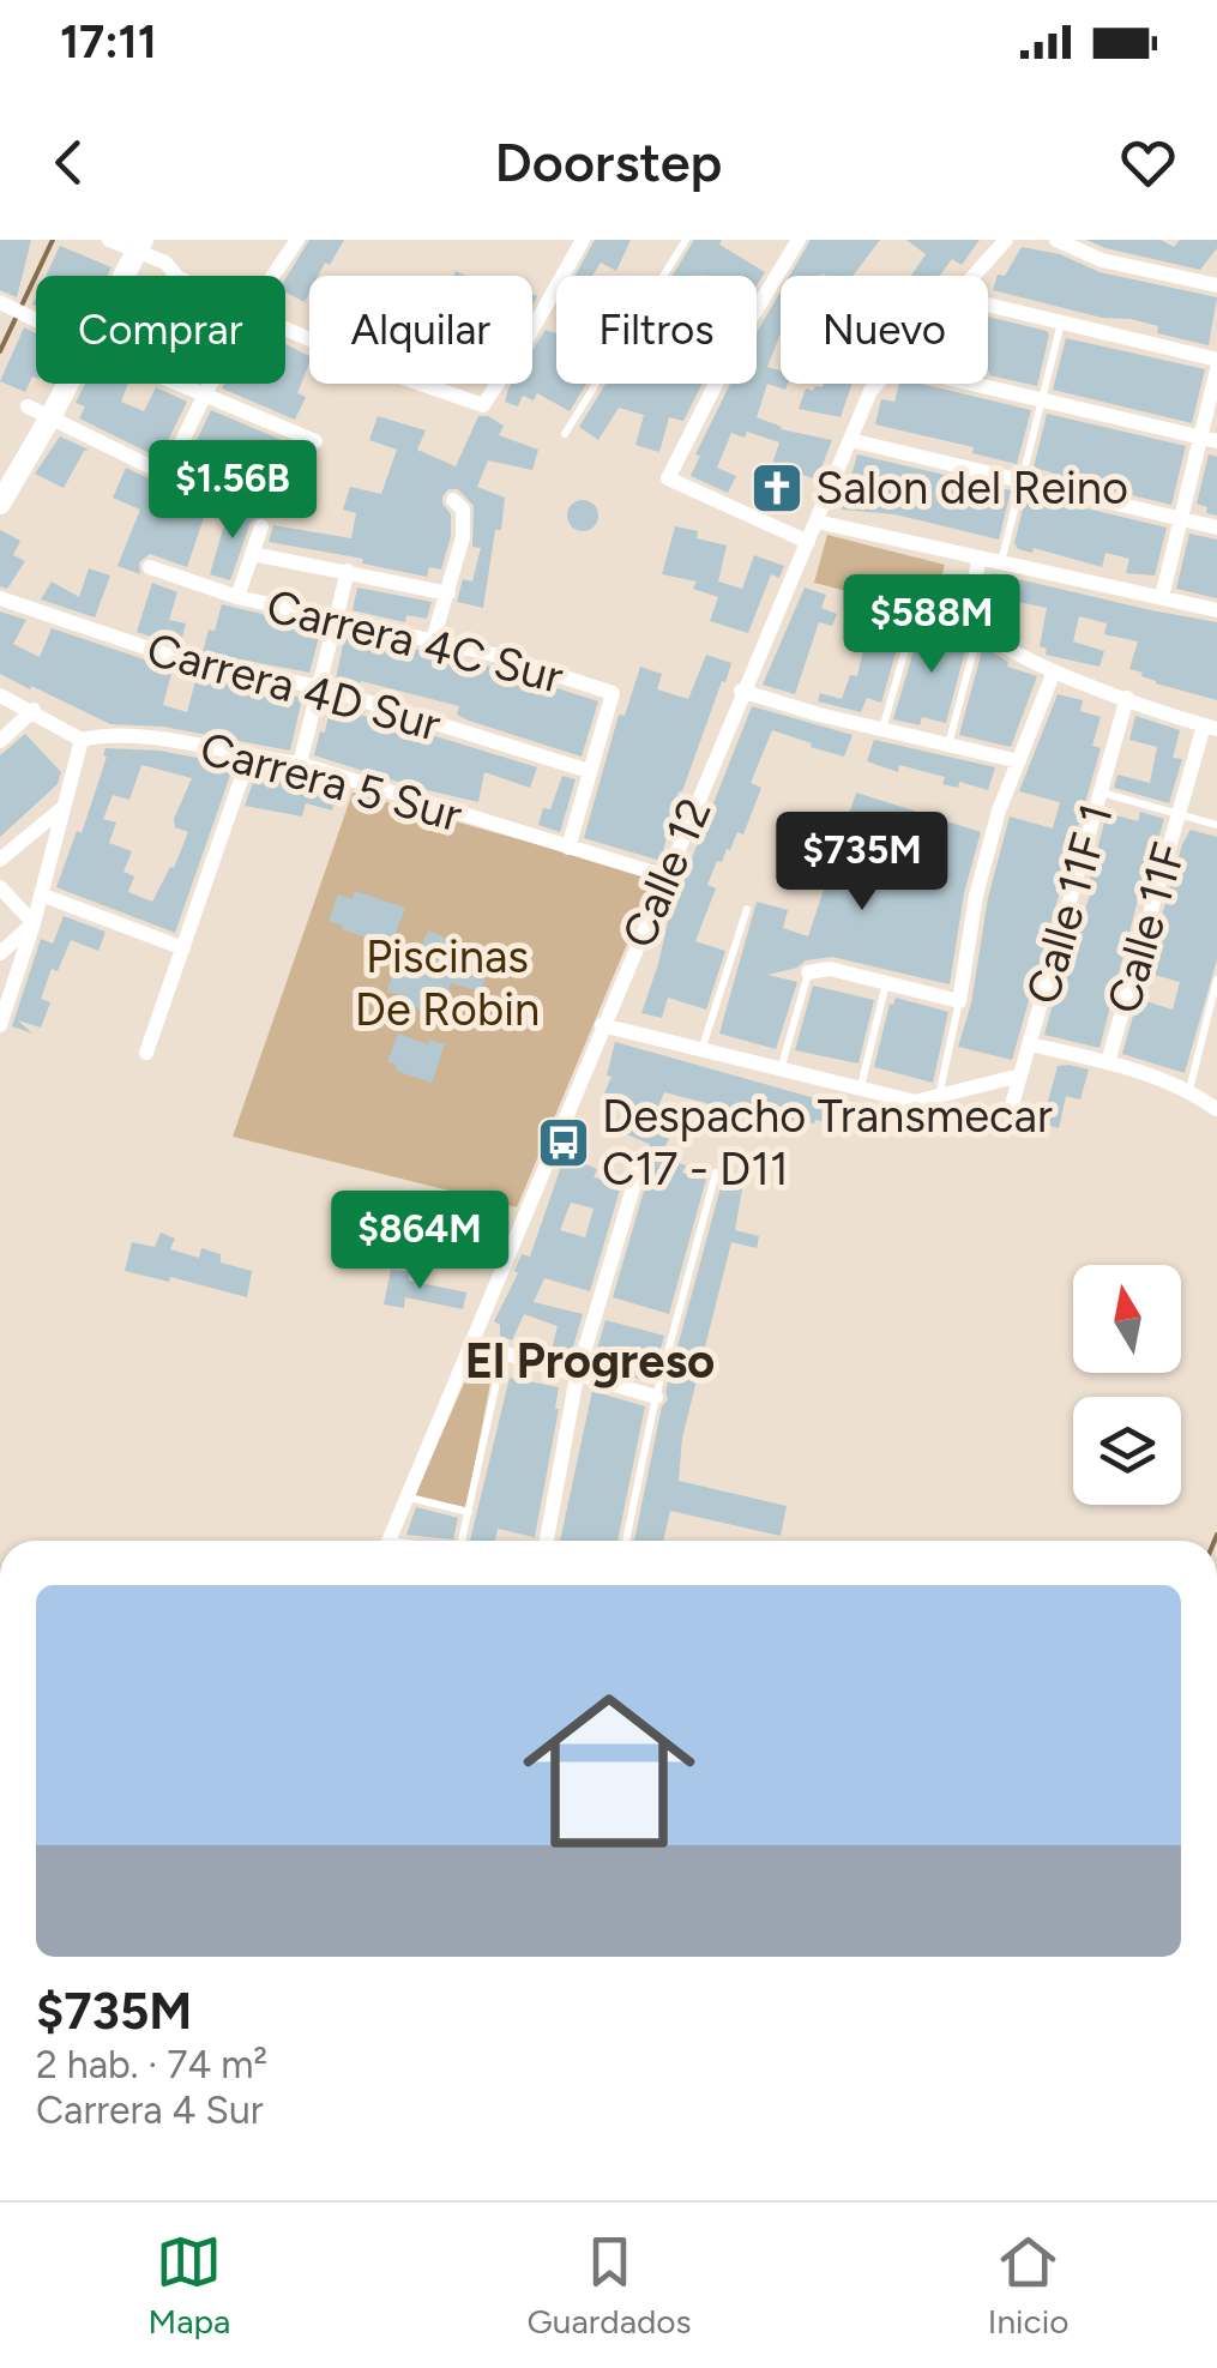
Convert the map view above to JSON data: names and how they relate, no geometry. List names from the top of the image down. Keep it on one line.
{"streets":{"street":["Carrera 4C Sur","Carrera 4D Sur","Carrera 5 Sur","Calle 12","Calle 11F 1","Calle 11F"]},"crossings":[["Carrera 4C Sur","Carrera 4D Sur"],["Carrera 5 Sur","Calle 12"]],"districts":["El Progreso"],"parks":["Piscinas De Robin"],"places":{"church":["Salon del Reino"],"bus stop":["Despacho Transmecar C17 - D11"]},"north":"top","page":{"status":"17:11","header":"Doorstep","chip":["Comprar","Alquilar","Filtros","Nuevo"],"price":["$1.56B","$588M","$735M","$864M"],"list":[{"name":"$735M","note":"2 hab. · 74 m² · Carrera 4 Sur"}],"tabs":["Mapa","Guardados","Inicio"]}}
